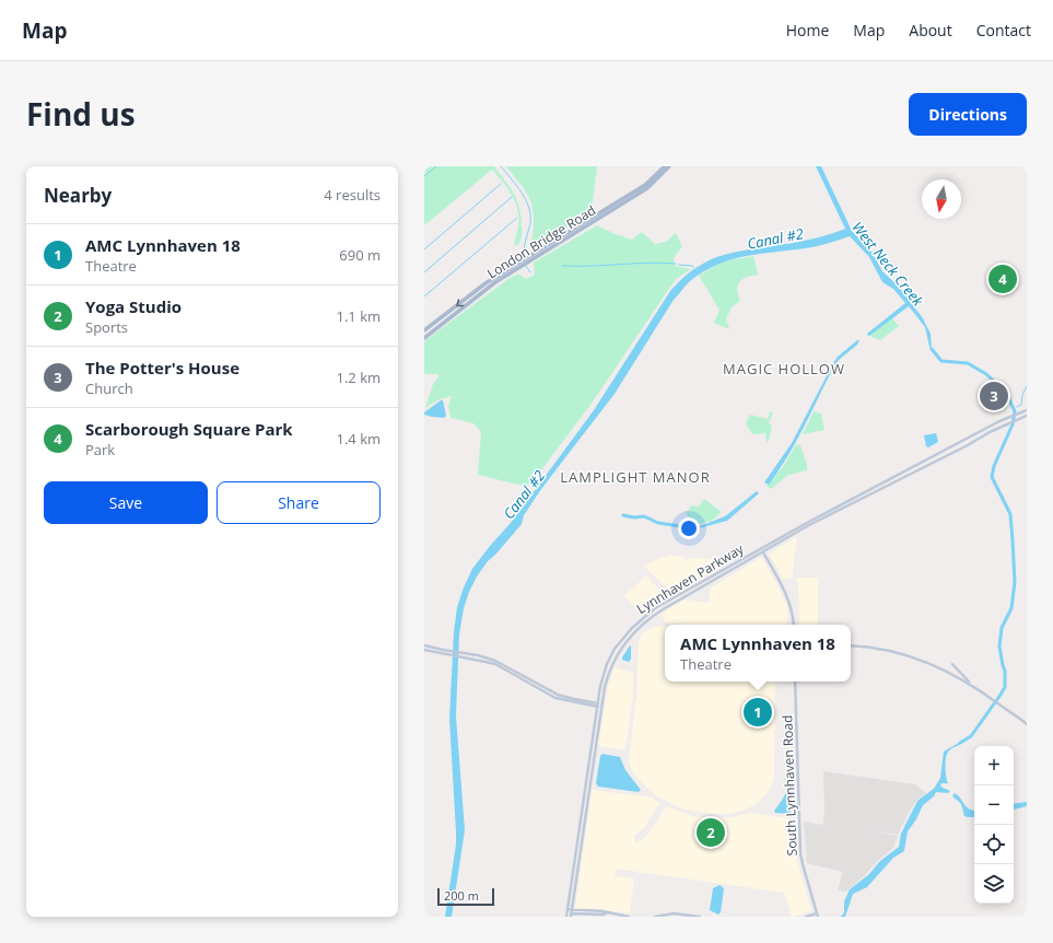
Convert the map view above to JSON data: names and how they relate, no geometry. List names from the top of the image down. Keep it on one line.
{"streets":{"main road":["London Bridge Road","Lynnhaven Parkway","South Lynnhaven Road"]},"districts":["MAGIC HOLLOW","LAMPLIGHT MANOR"],"water":["Canal #2","West Neck Creek"],"scale_bar":"200 m","north":"bottom","page":{"header":"Map","nav":["Home","Map","About","Contact"],"title":"Find us","buttons":["Directions",["Save","Share"]],"heading":["Nearby","4 results"],"list":[{"mark":"1","name":"AMC Lynnhaven 18","note":"Theatre","value":"690 m"},{"mark":"2","name":"Yoga Studio","note":"Sports","value":"1.1 km"},{"mark":"3","name":"The Potter's House","note":"Church","value":"1.2 km"},{"mark":"4","name":"Scarborough Square Park","note":"Park","value":"1.4 km"}],"pins":["4","3","1","2"],"popup":["AMC Lynnhaven 18","Theatre"],"map_buttons":["+","−"],"scale":"200 m"}}
